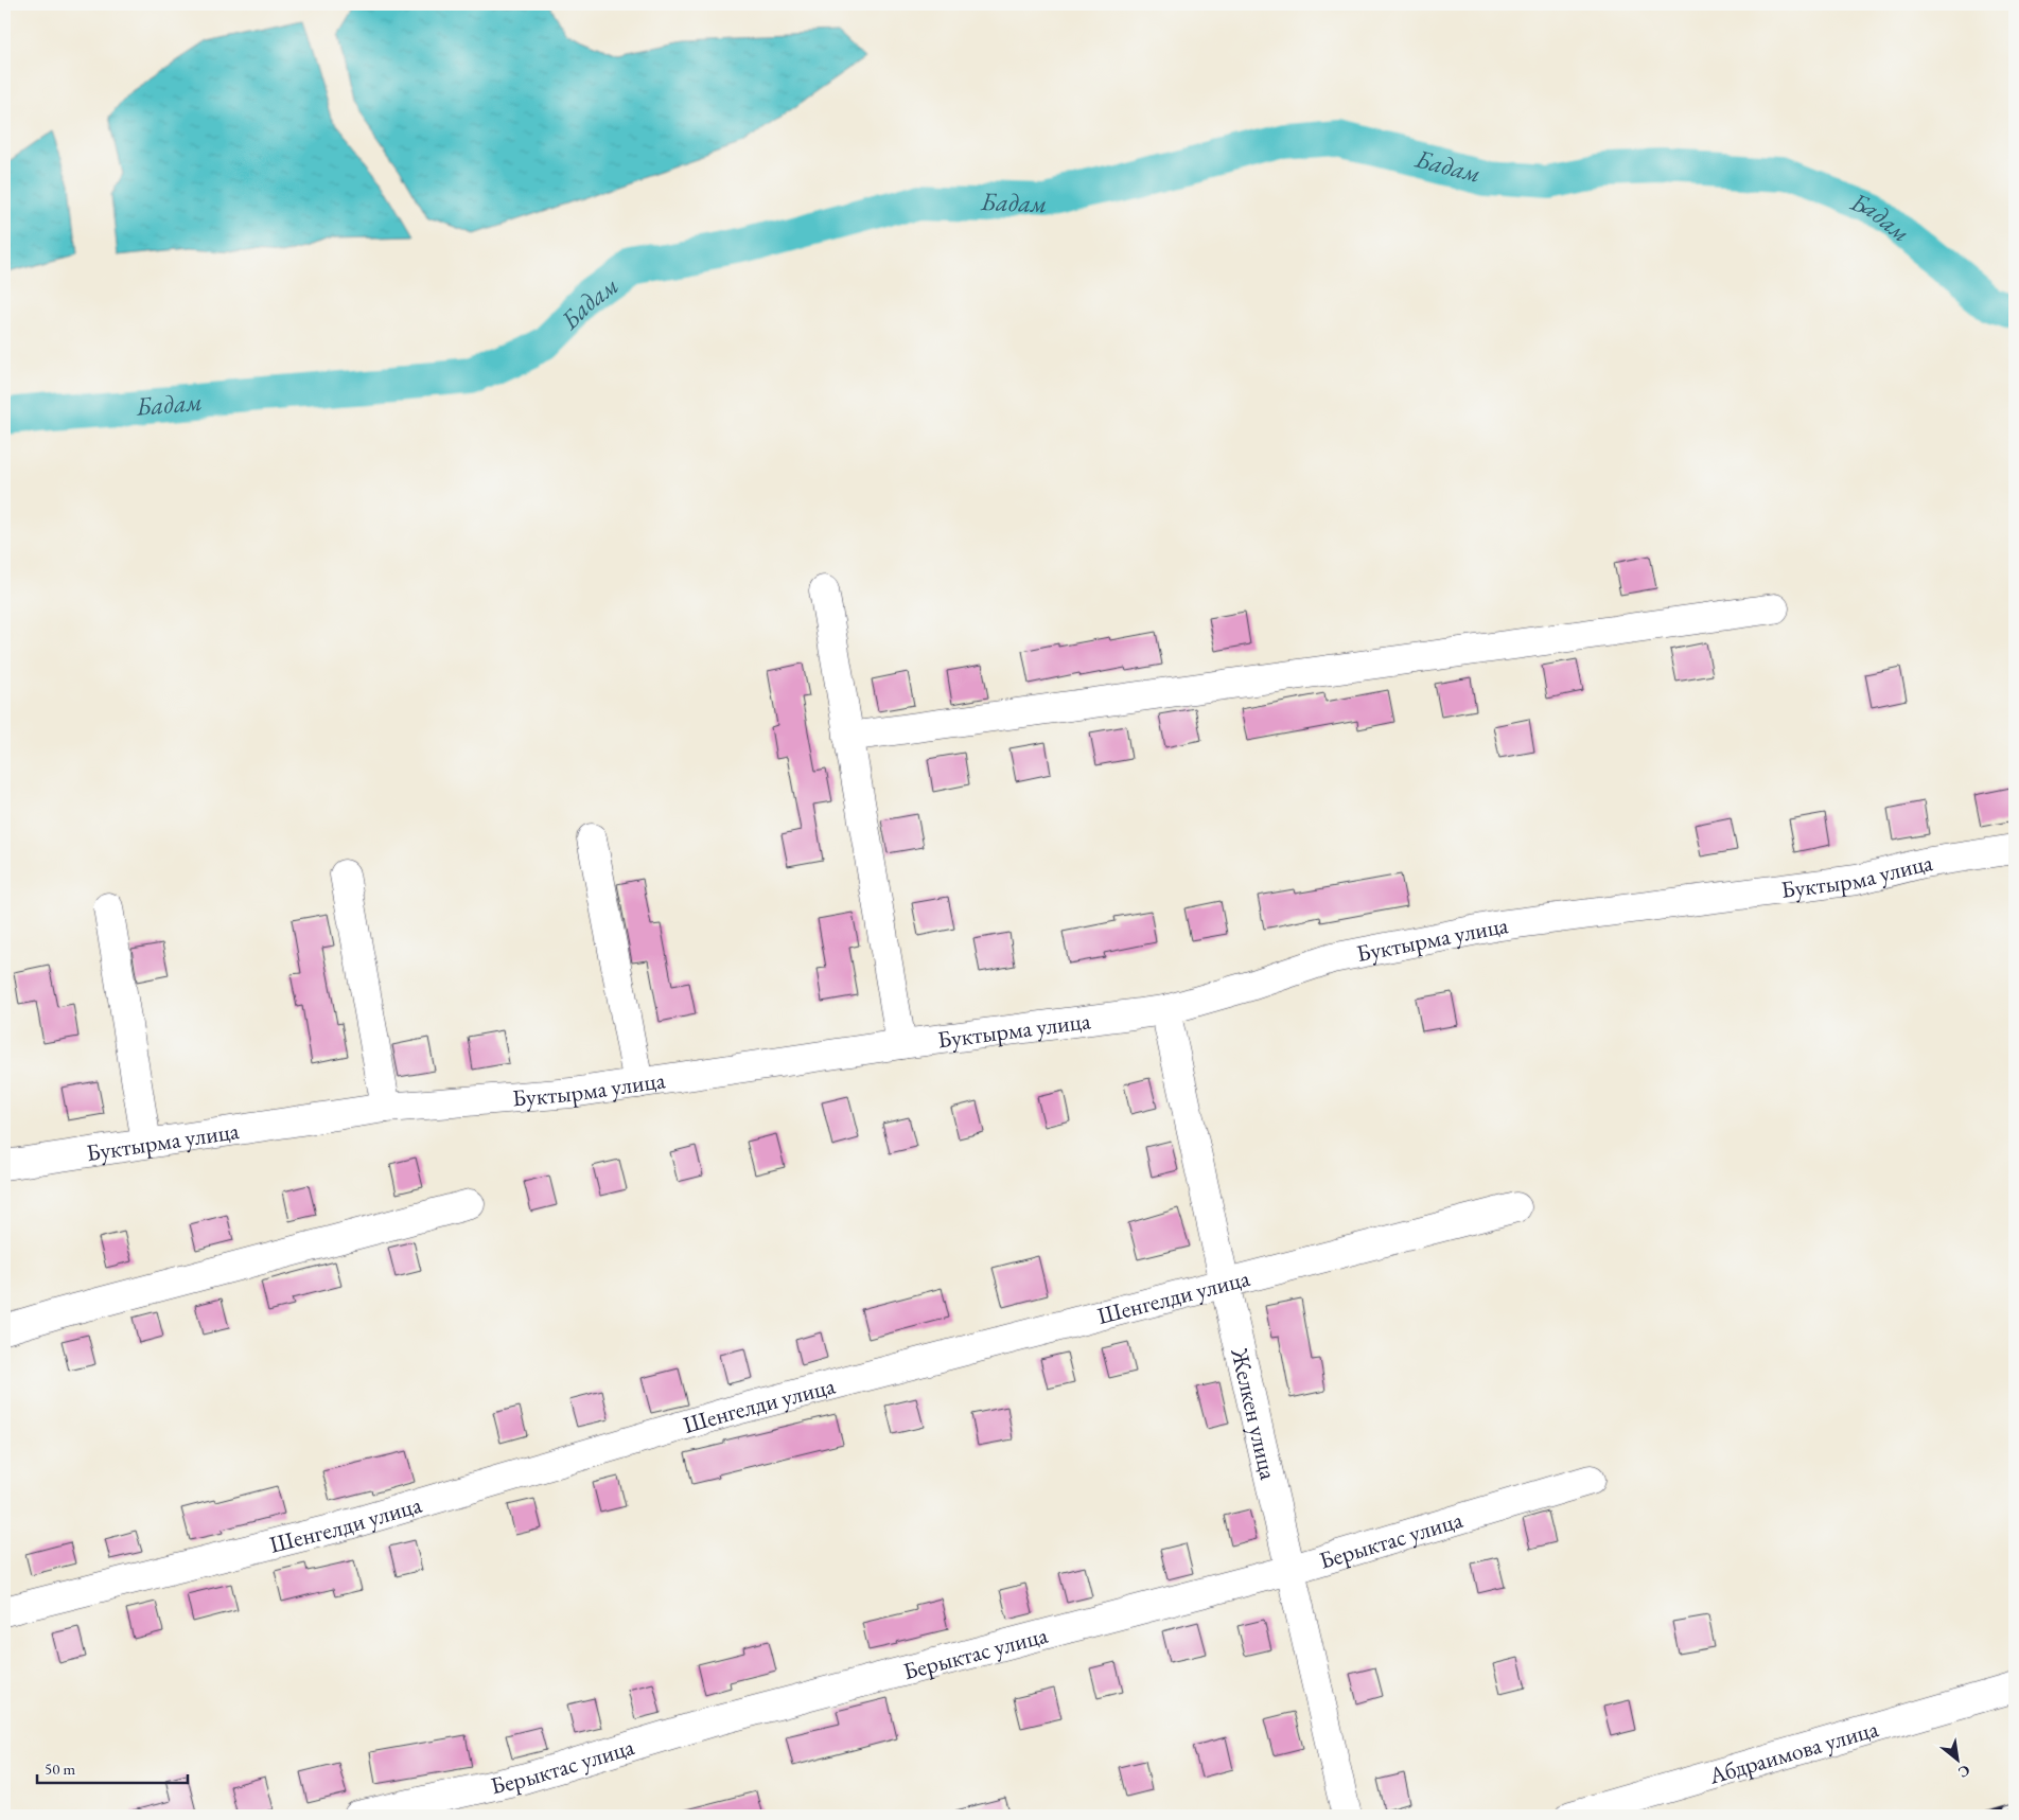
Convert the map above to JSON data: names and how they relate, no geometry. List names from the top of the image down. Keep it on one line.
{"streets":{"street":["Буктырма улица","Шенгелди улица","Желкен улица","Берыктас улица","Абдраимова улица"]},"crossings":[["Буктырма улица","Желкен улица"],["Шенгелди улица","Желкен улица"],["Желкен улица","Берыктас улица"]],"water":["Бадам"],"scale_bar":"50 m","north":"bottom right"}
